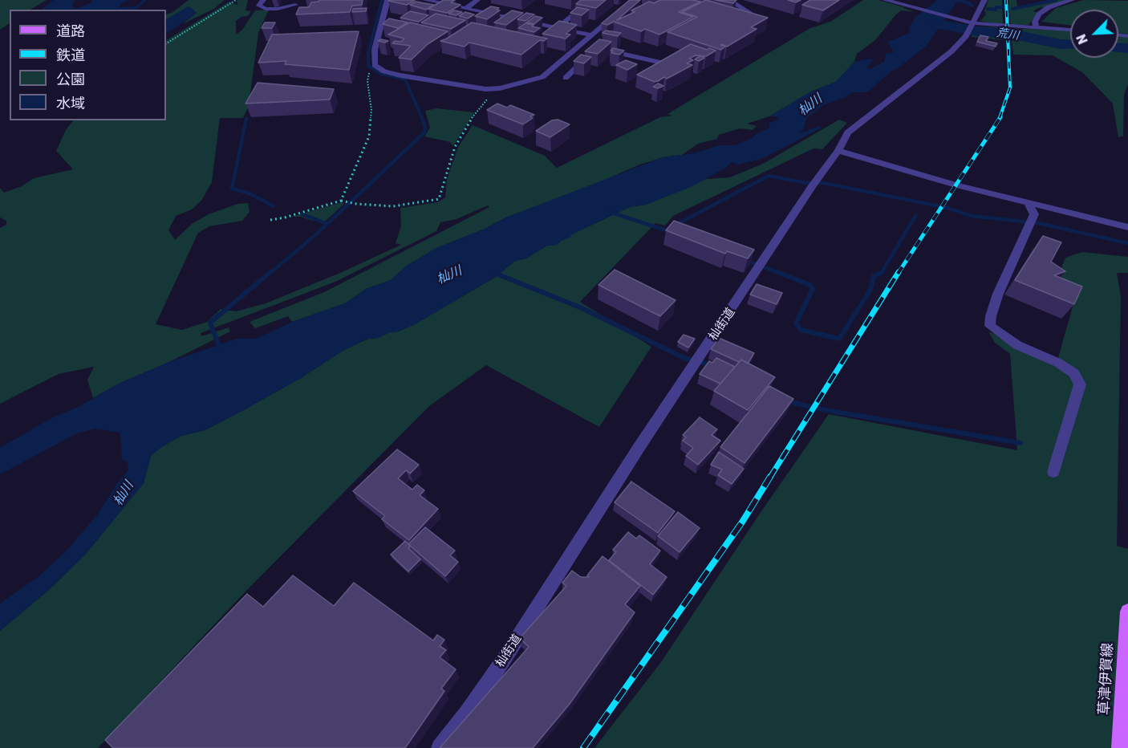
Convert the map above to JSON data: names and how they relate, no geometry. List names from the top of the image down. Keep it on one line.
{"streets":{"main road":["草津伊賀線"],"street":["杣街道"]},"water":["荒川","杣川"],"legend":["道路","鉄道","公園","水域"],"north":"bottom left"}
